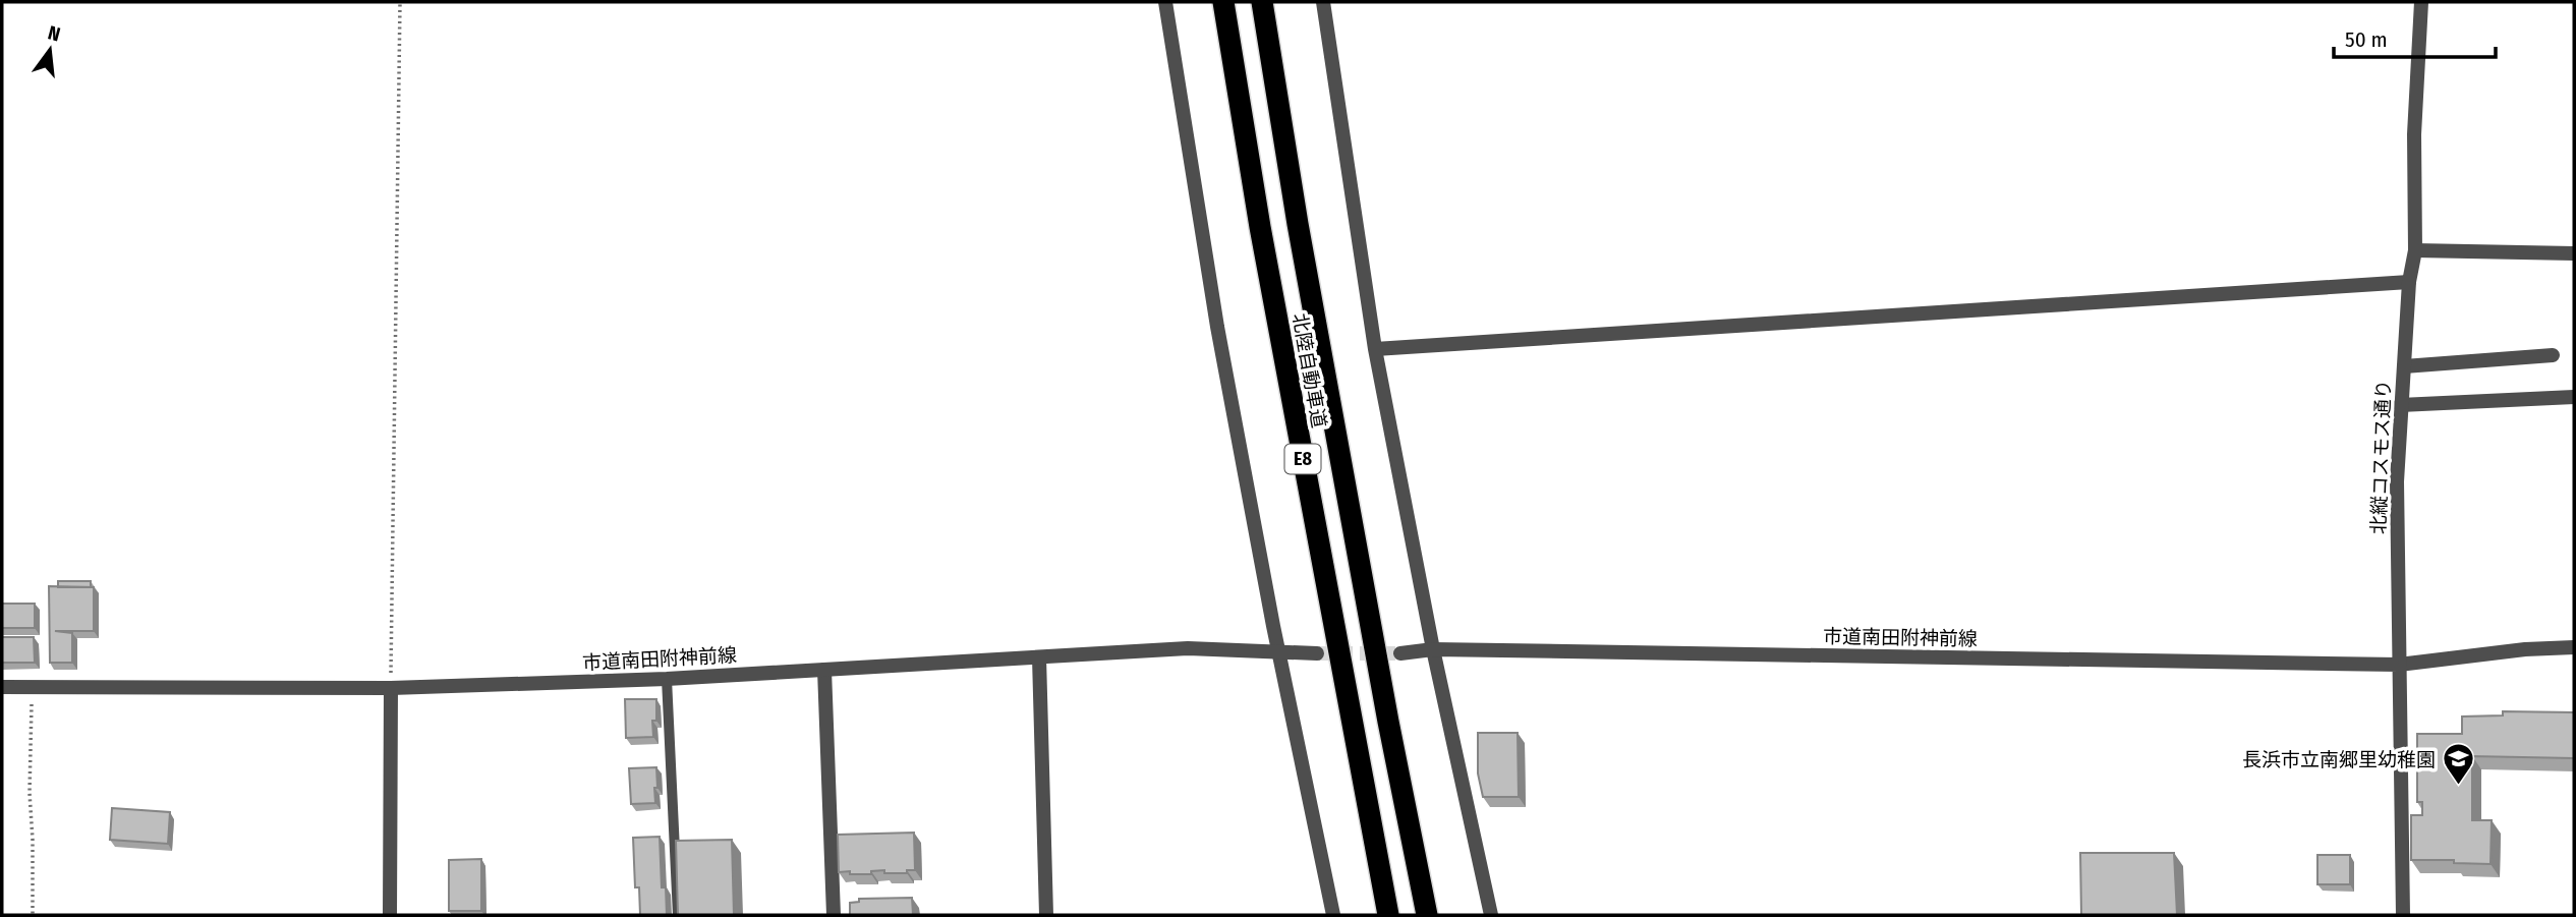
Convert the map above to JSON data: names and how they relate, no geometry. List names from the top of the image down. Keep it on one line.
{"streets":{"highway":["北陸自動車道","E8"],"street":["北縦コスモス通り","市道南田附神前線"]},"crossings":[["北縦コスモス通り","市道南田附神前線"]],"places":{"school or university":["長浜市立南郷里幼稚園"]},"scale_bar":"50 m","north":"top"}
